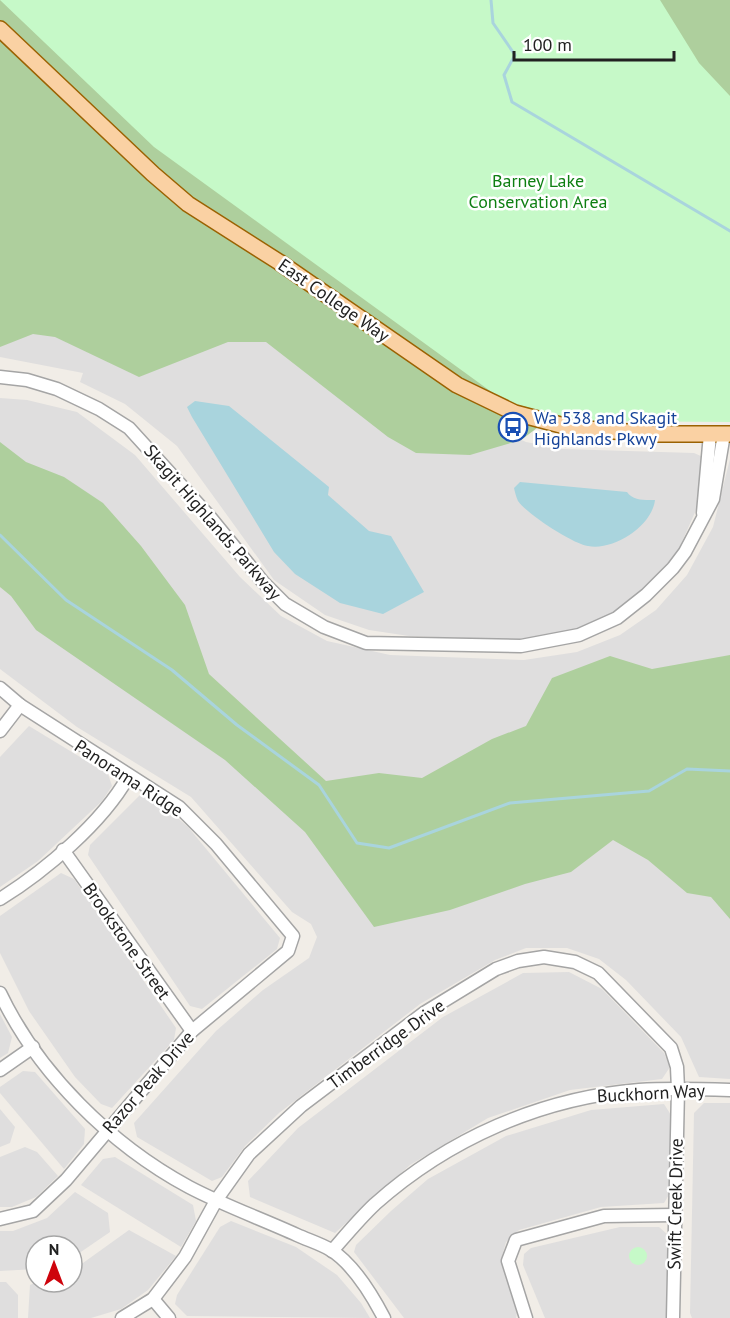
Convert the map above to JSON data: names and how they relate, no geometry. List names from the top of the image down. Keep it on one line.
{"streets":{"main road":["East College Way"],"street":["Skagit Highlands Parkway","Panorama Ridge","Brookstone Street","Timberridge Drive","Razor Peak Drive","Buckhorn Way","Swift Creek Drive"]},"crossings":[["East College Way","Skagit Highlands Parkway"],["Panorama Ridge","Razor Peak Drive"],["Brookstone Street","Razor Peak Drive"],["Timberridge Drive","Buckhorn Way"],["Timberridge Drive","Swift Creek Drive"],["Buckhorn Way","Swift Creek Drive"]],"parks":["Barney Lake Conservation Area"],"places":{"bus stop":["Wa 538 and Skagit Highlands Pkwy"]},"scale_bar":"100 m","north":"top"}
